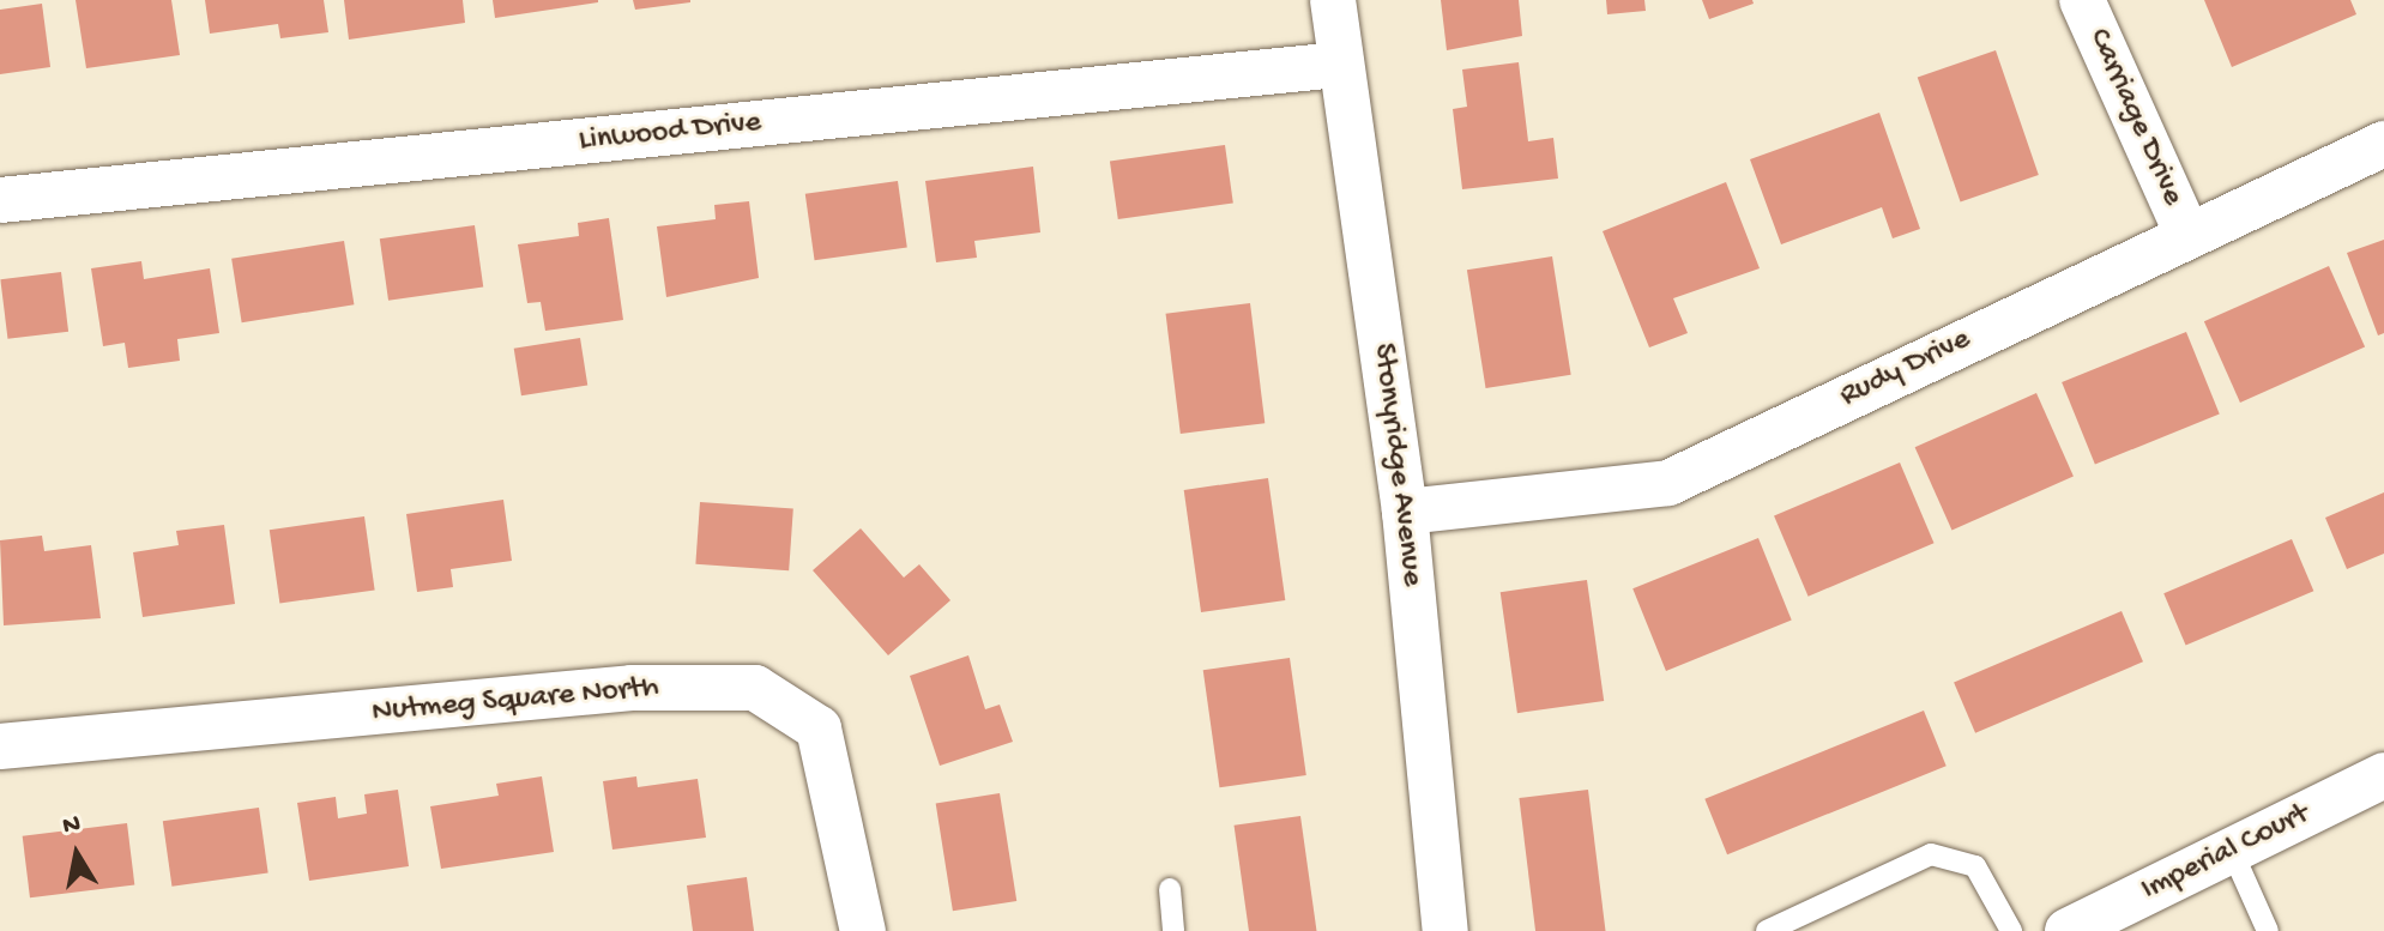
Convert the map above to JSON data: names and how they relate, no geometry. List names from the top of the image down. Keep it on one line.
{"streets":{"street":["Carriage Drive","Linwood Drive","Rudy Drive","Stonyridge Avenue","Nutmeg Square North","Imperial Court"]},"crossings":[["Carriage Drive","Rudy Drive"],["Linwood Drive","Stonyridge Avenue"],["Rudy Drive","Stonyridge Avenue"]],"north":"top"}
